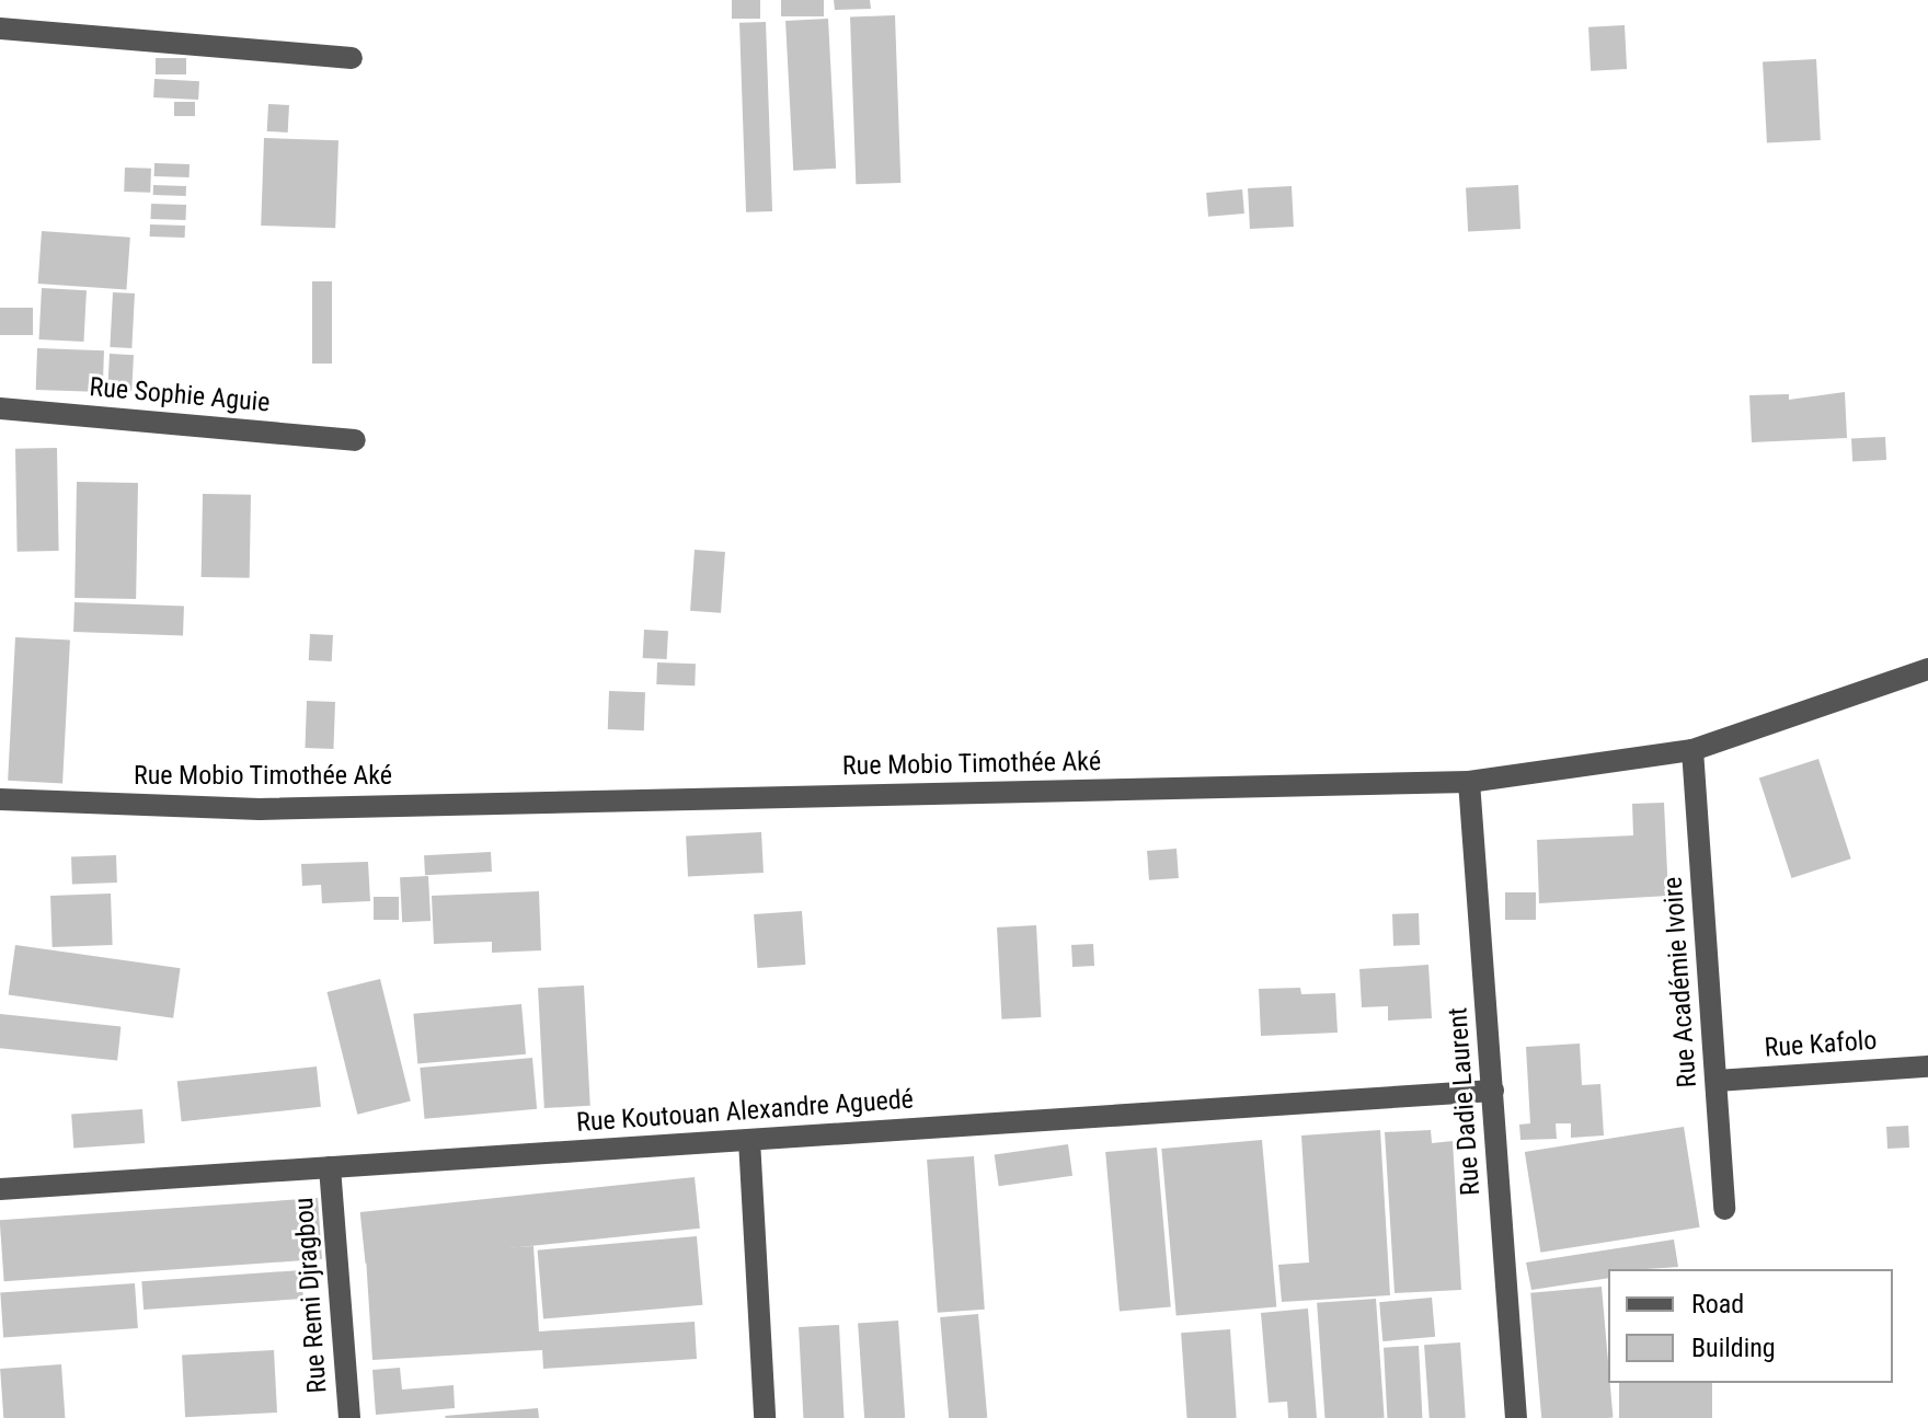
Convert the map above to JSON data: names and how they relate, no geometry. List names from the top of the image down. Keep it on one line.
{"streets":{"street":["Rue Sophie Aguie","Rue Mobio Timothée Aké","Rue Académie Ivoire","Rue Kafolo","Rue Dadie Laurent","Rue Koutouan Alexandre Aguedé","Rue Remi Djragbou"]},"crossings":[["Rue Mobio Timothée Aké","Rue Académie Ivoire"],["Rue Mobio Timothée Aké","Rue Dadie Laurent"],["Rue Académie Ivoire","Rue Kafolo"],["Rue Dadie Laurent","Rue Koutouan Alexandre Aguedé"],["Rue Koutouan Alexandre Aguedé","Rue Remi Djragbou"]],"legend":["Road","Building"]}
